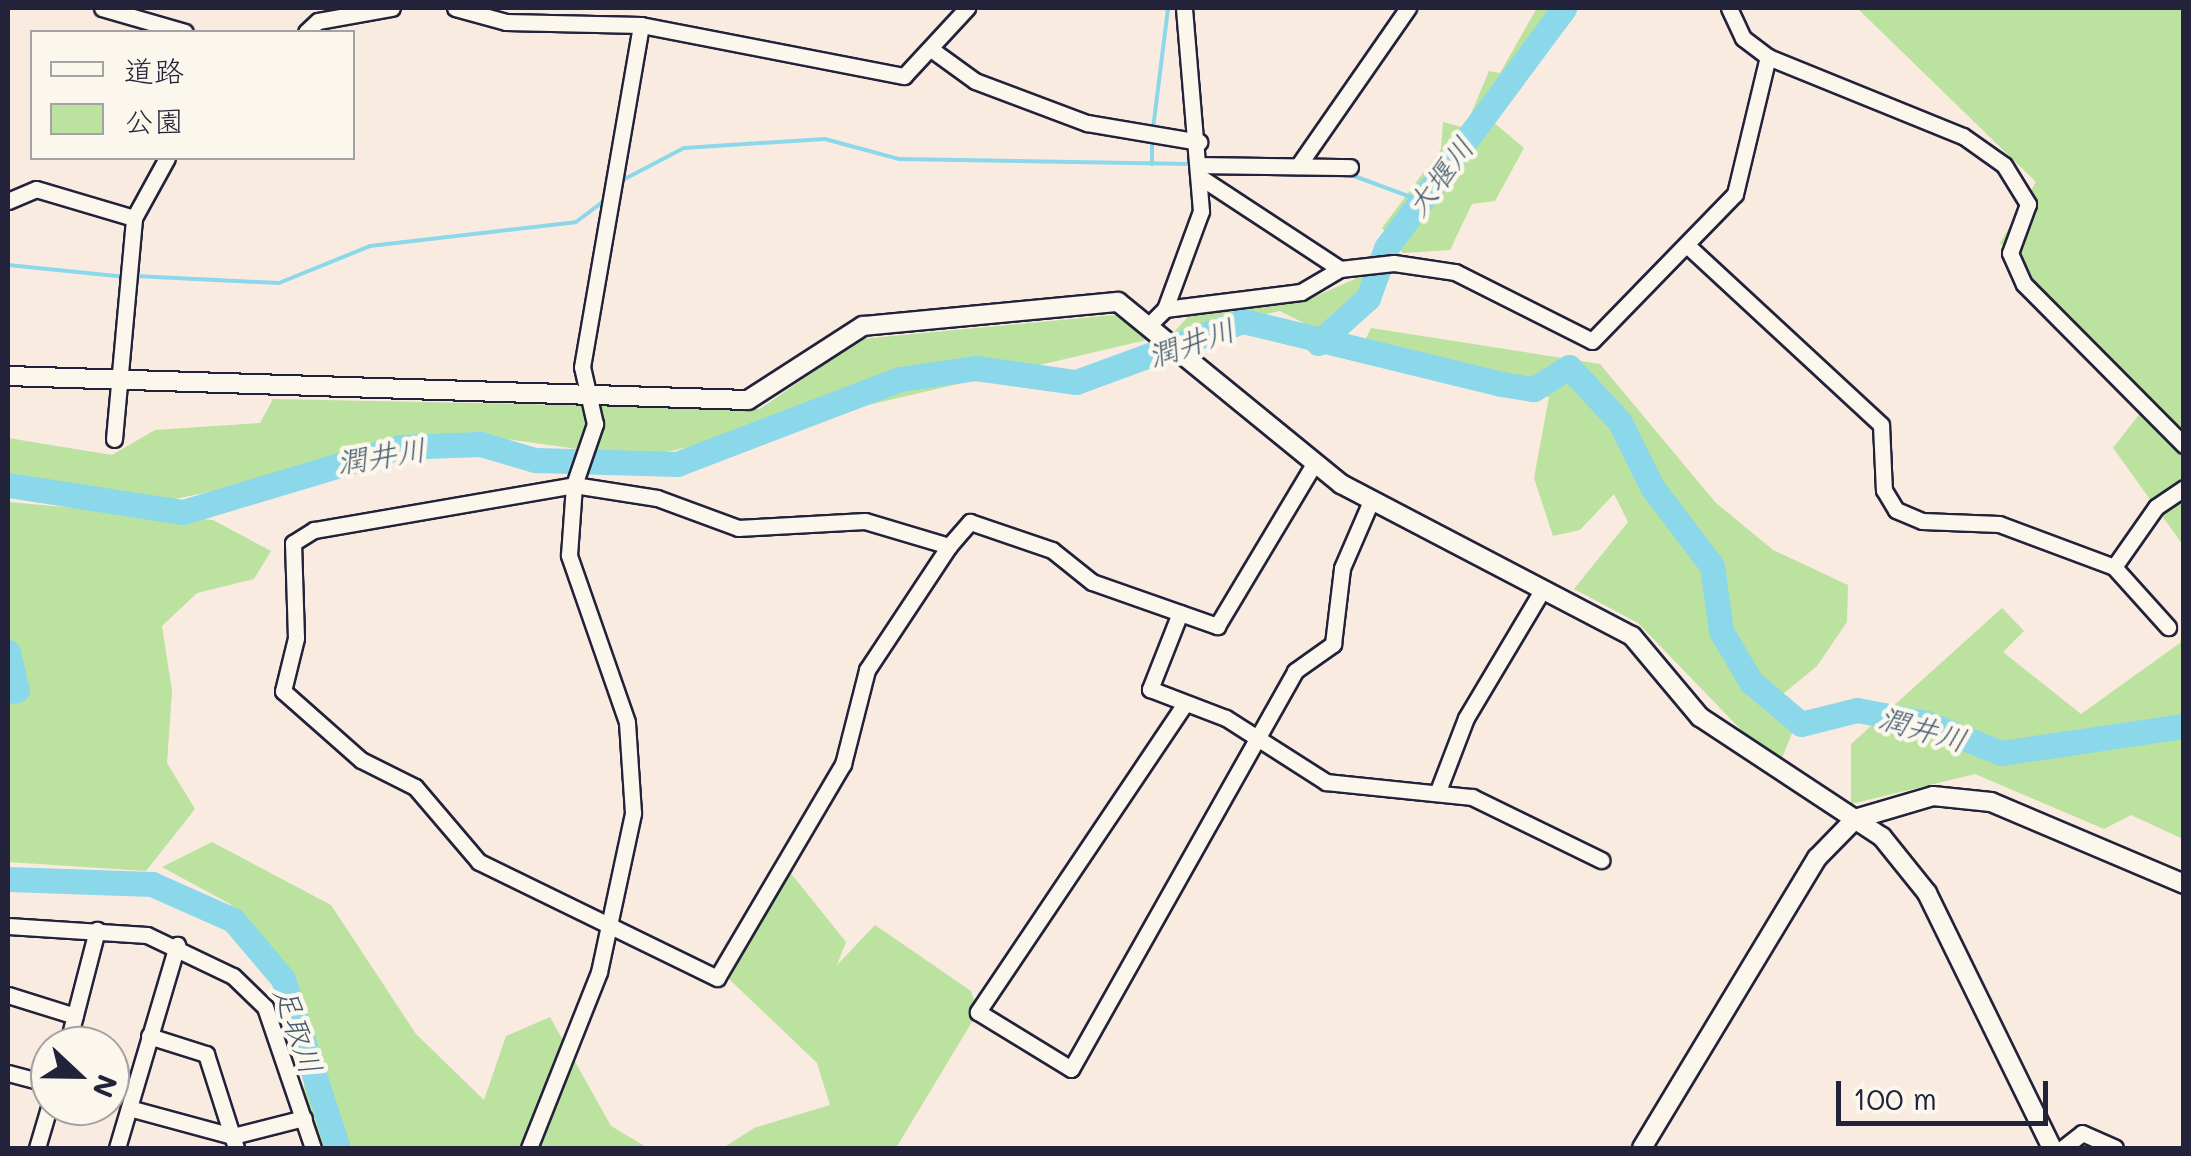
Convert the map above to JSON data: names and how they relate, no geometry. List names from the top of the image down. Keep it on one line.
{"water":["大堰川","潤井川","足取川"],"legend":["道路","公園"],"scale_bar":"100 m","north":"right"}
